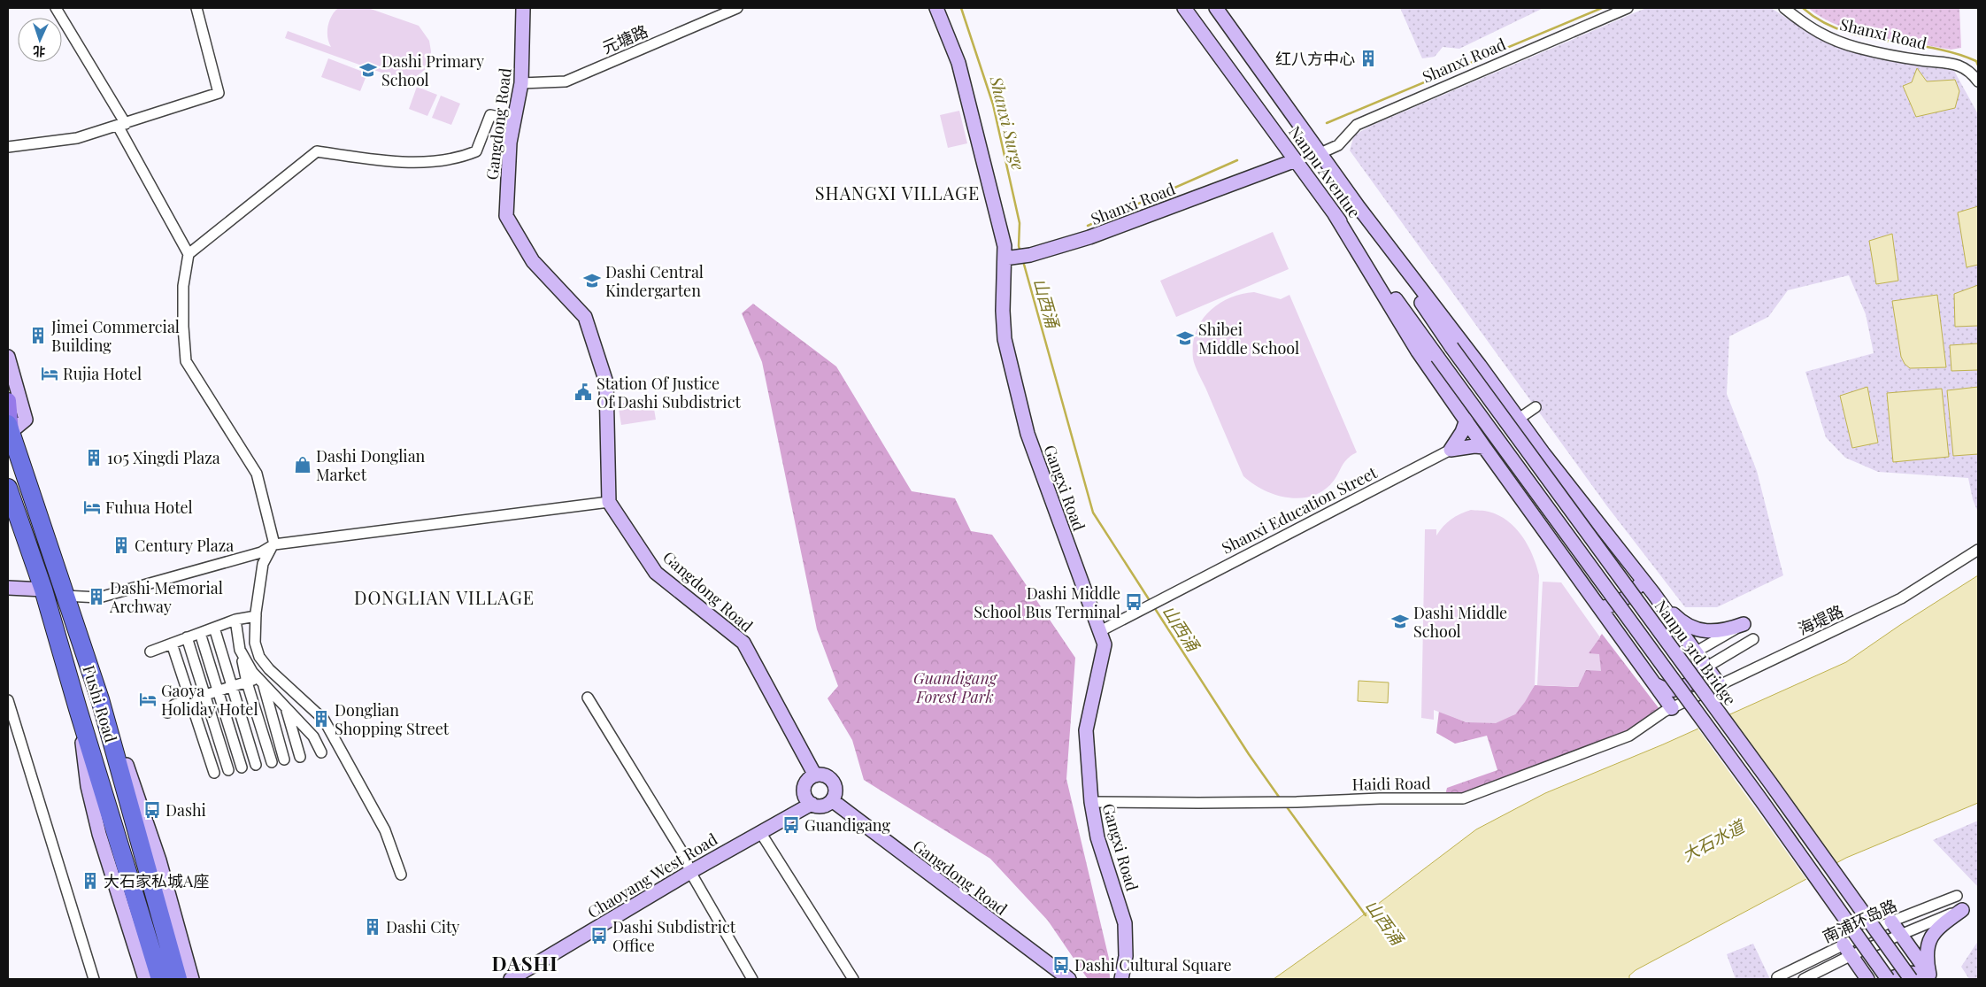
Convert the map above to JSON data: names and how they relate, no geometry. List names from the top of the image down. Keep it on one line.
{"streets":{"highway":["Fushi Road"],"main road":["Shanxi Road","Gangdong Road","Nanpu Aventue","Gangxi Road","Nanpu 3rd Bridge","Chaoyang West Road"],"street":["元塘路","Shanxi Education Street","海堤路","Haidi Road","南浦环岛路"]},"crossings":[["Shanxi Road","Nanpu Aventue"],["Shanxi Road","Gangxi Road"],["元塘路","Gangdong Road"],["Gangdong Road","Chaoyang West Road"],["Nanpu Aventue","Nanpu 3rd Bridge"],["Gangxi Road","Shanxi Education Street"],["Gangxi Road","Haidi Road"],["海堤路","Haidi Road"]],"districts":["SHANGXI VILLAGE","DONGLIAN VILLAGE","DASHI"],"water":["Shanxi Surge","山西涌","大石水道"],"parks":["Guandigang Forest Park"],"places":{"building":["红八方中心","Jimei Commercial Building","105 Xingdi Plaza","Century Plaza","Dashi Memorial Archway","Donglian Shopping Street","大石家私城A座","Dashi City"],"school or university":["Dashi Primary School","Dashi Central Kindergarten","Shibei Middle School","Dashi Middle School"],"hotel":["Rujia Hotel","Fuhua Hotel","Gaoya Holiday Hotel"],"public building":["Station Of Justice Of Dashi Subdistrict"],"shop":["Dashi Donglian Market"],"bus stop":["Dashi Middle School Bus Terminal","Dashi","Guandigang","Dashi Subdistrict Office","Dashi Cultural Square"]},"north":"bottom"}
